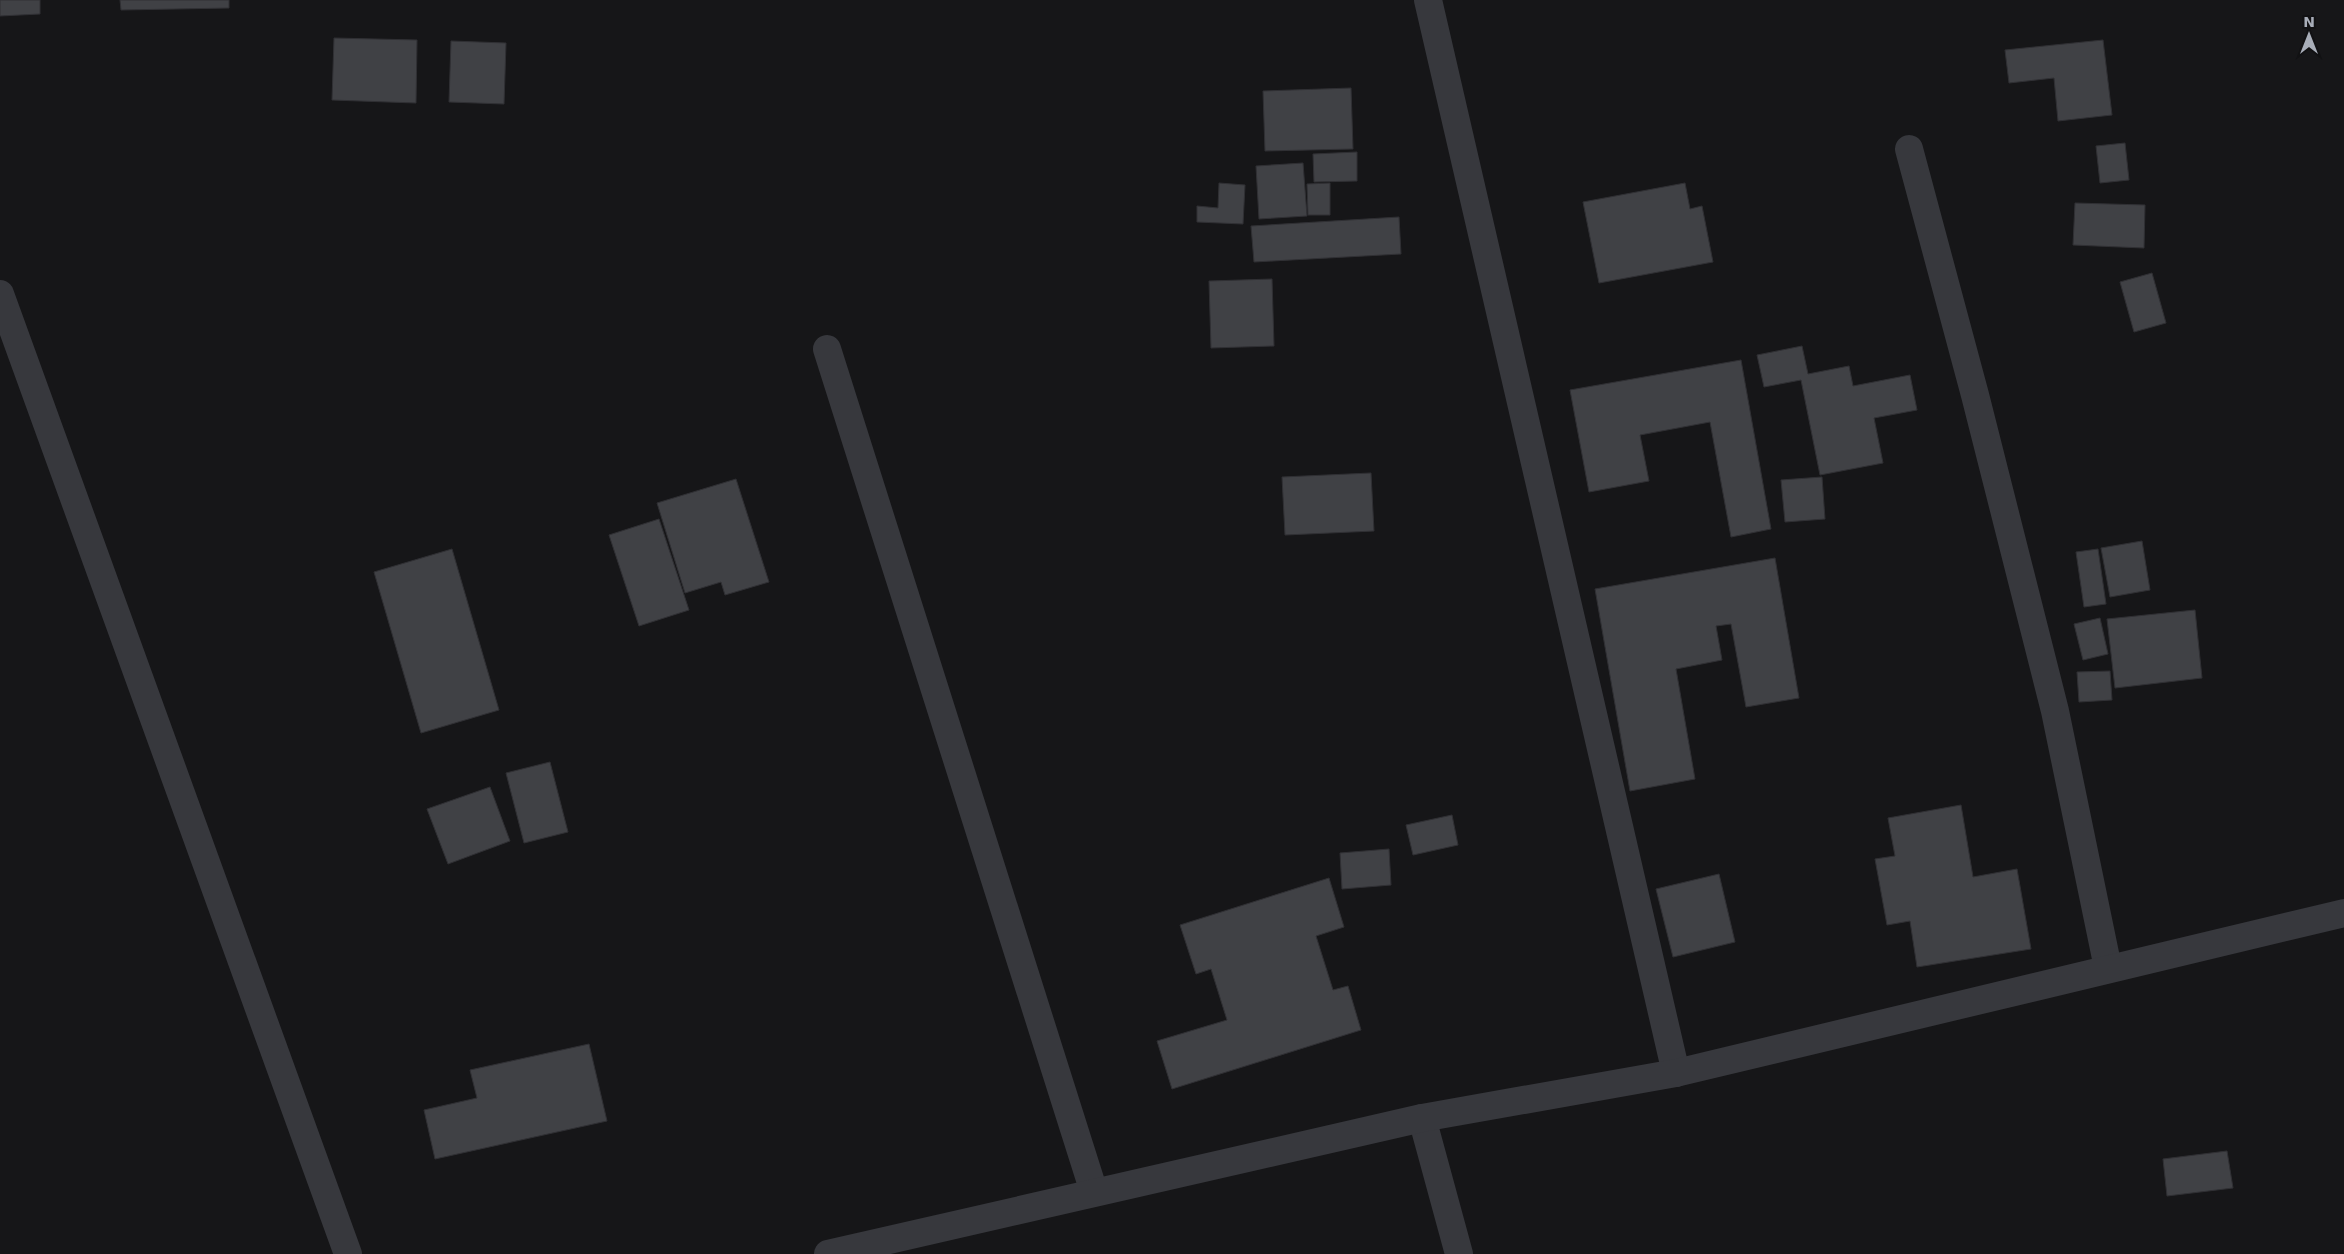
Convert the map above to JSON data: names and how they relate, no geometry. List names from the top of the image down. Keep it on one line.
{"north":"top"}
